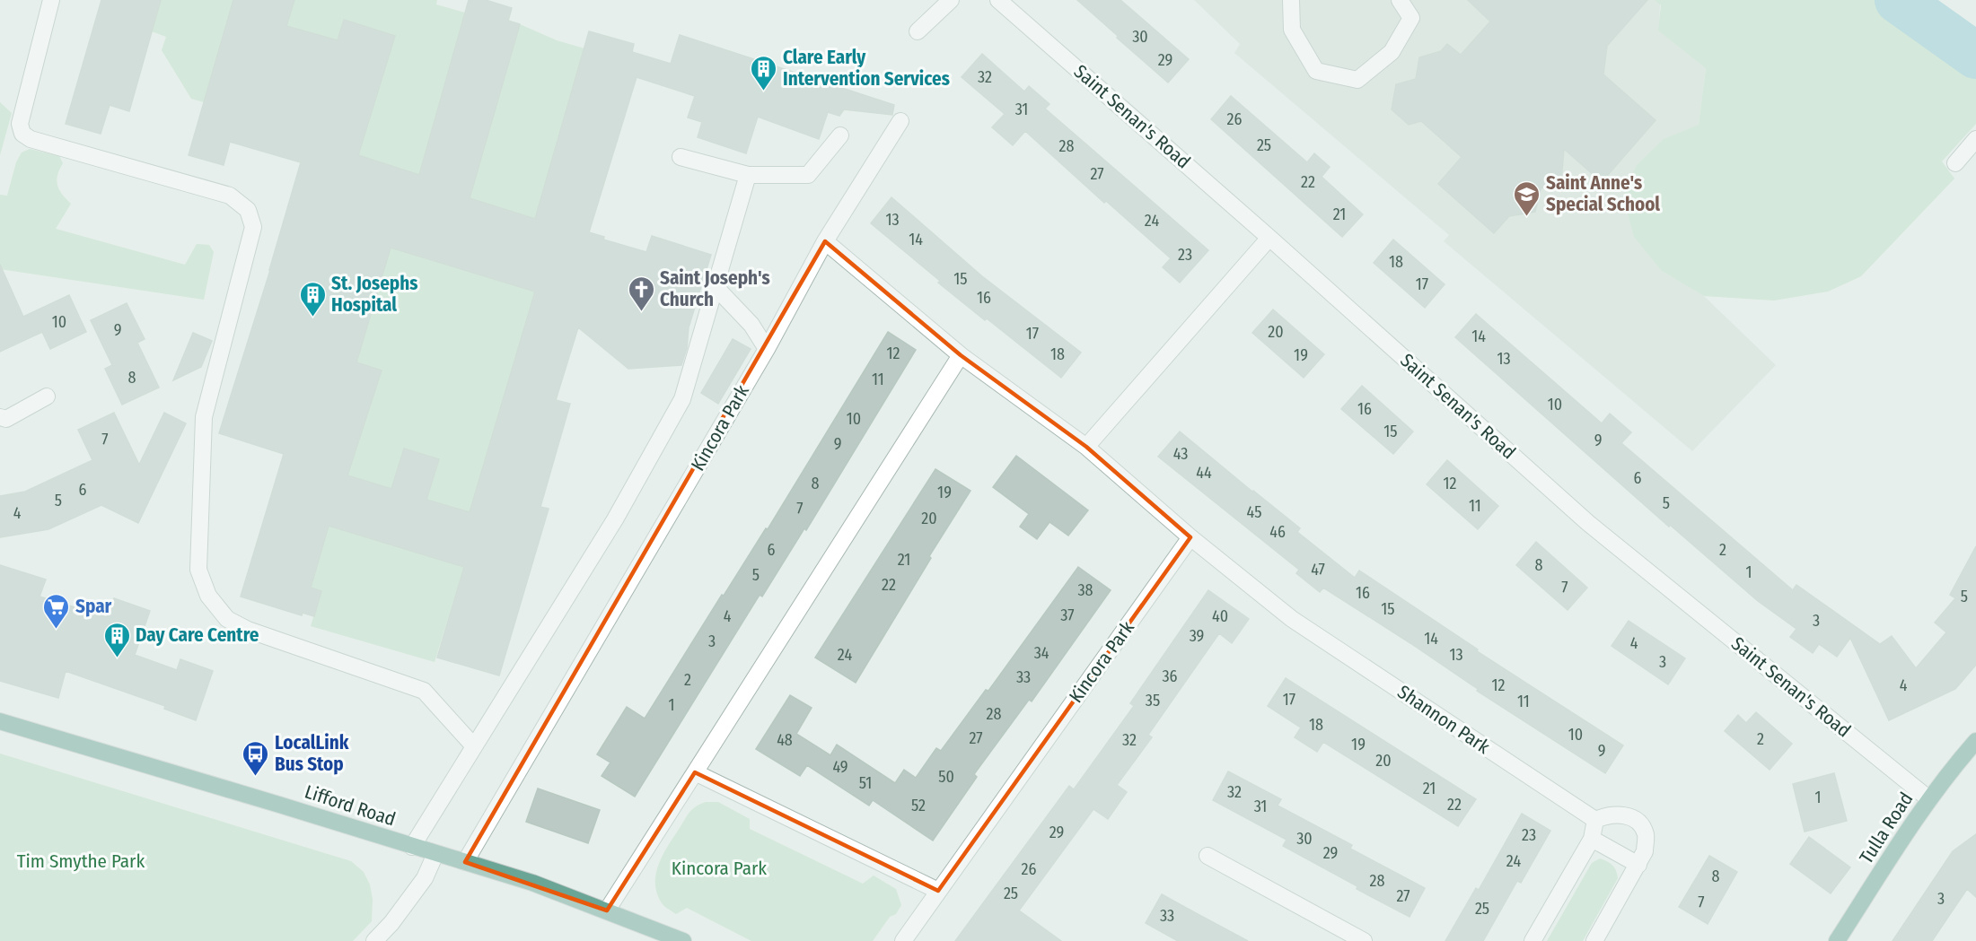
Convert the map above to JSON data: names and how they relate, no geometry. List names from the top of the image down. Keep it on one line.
{"streets":{"main road":["Lifford Road","Tulla Road"],"street":["Saint Senan's Road","Kincora Park","Shannon Park"]},"crossings":[["Saint Senan's Road","Tulla Road"],["Kincora Park","Shannon Park"],["Kincora Park","Lifford Road"]],"parks":["Tim Smythe Park","Kincora Park"],"places":{"building":["Clare Early Intervention Services","St. Josephs Hospital","Day Care Centre"],"school or university":["Saint Anne's Special School"],"church":["Saint Joseph's Church"],"supermarket":["Spar"],"bus stop":["LocalLink Bus Stop"]},"house_numbers":["30","29","32","31","26","25","28","27","22","21","13","24","14","23","18","15","17","16","10","9","20","17","14","12","18","19","13","8","11","10","16","10","15","7","9","9","43","44","6","8","12","6","19","5","5","11","7","45","4","20","46","6","2","21","8","47","1","5","22","7","38","16","5","15","37","4","40","3","39","14","3","4","34","24","13","3","36","33","2","12","4","17","35","11","1","28","18","10","27","2","48","32","19","9","20","49","50","51","21","32","1","22","52","31","29","23","30","29","24","26","8","28","25","27","3","7","25","33"]}
